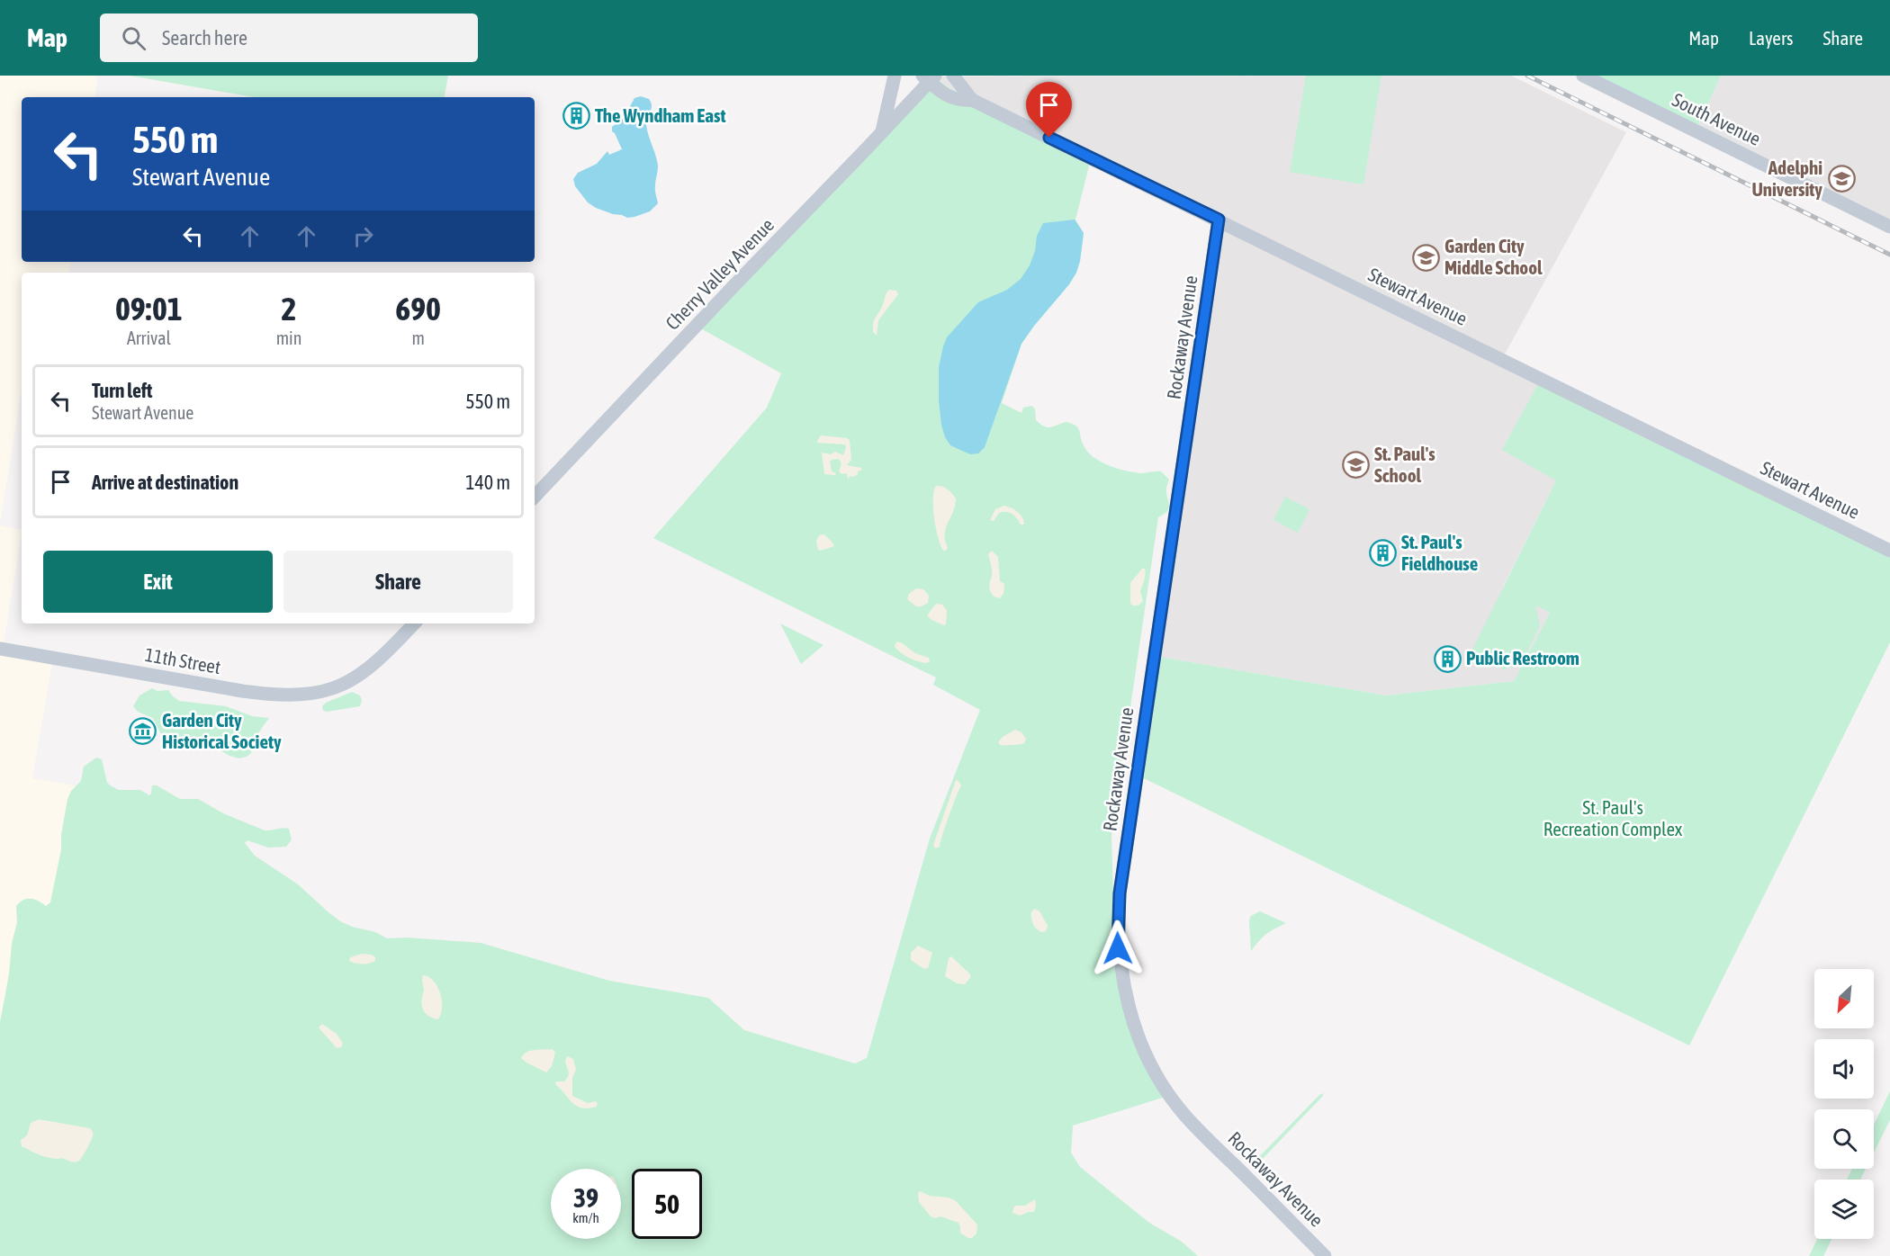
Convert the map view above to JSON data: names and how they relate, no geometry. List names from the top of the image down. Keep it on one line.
{"streets":{"main road":["South Avenue","Cherry Valley Avenue","Stewart Avenue","Rockaway Avenue","11th Street"]},"crossings":[["Cherry Valley Avenue","Stewart Avenue"],["Stewart Avenue","Rockaway Avenue"]],"parks":["St. Paul's Recreation Complex"],"places":{"building":["The Wyndham East","St. Paul's Fieldhouse","Public Restroom"],"school or university":["Adelphi University","Garden City Middle School","St. Paul's School"],"museum":["Garden City Historical Society"]},"north":"bottom left","page":{"header":"Map","search":"Search here","nav":["Map","Layers","Share"],"turn":["550 m","Stewart Avenue"],"eta":["09:01","Arrival","2","min","690","m"],"list":[{"name":"Turn left","note":"Stewart Avenue","value":"550 m"},{"name":"Arrive at destination","value":"140 m"}],"buttons":["Exit","Share"],"speed":"39 km/h","limit":"50"}}
